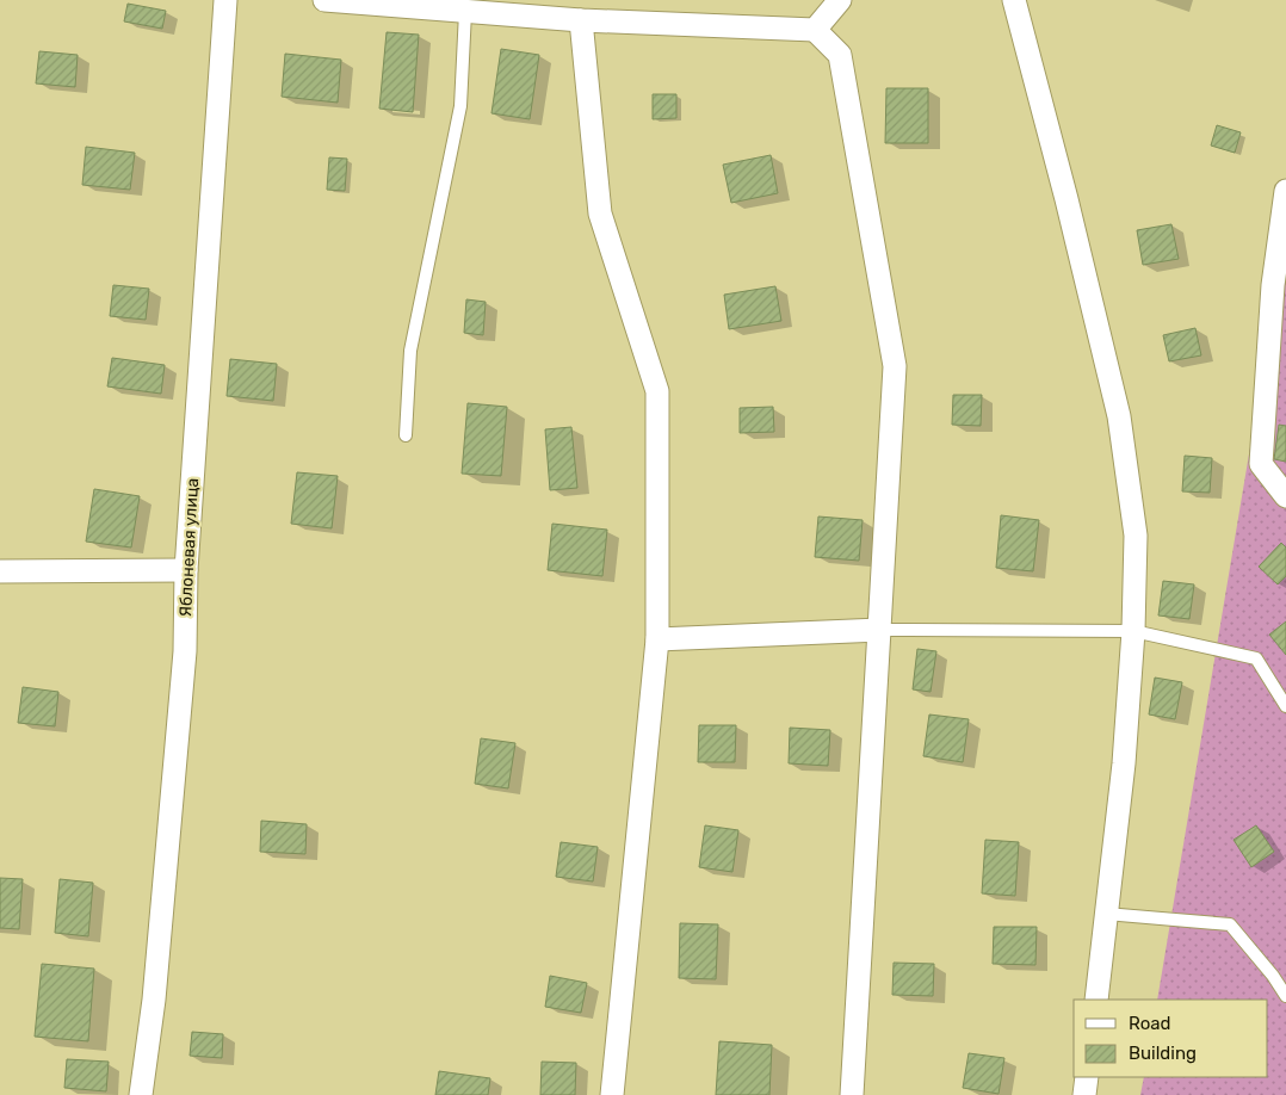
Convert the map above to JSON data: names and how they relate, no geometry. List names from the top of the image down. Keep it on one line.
{"streets":{"street":["Яблоневая улица"]},"legend":["Road","Building"]}
